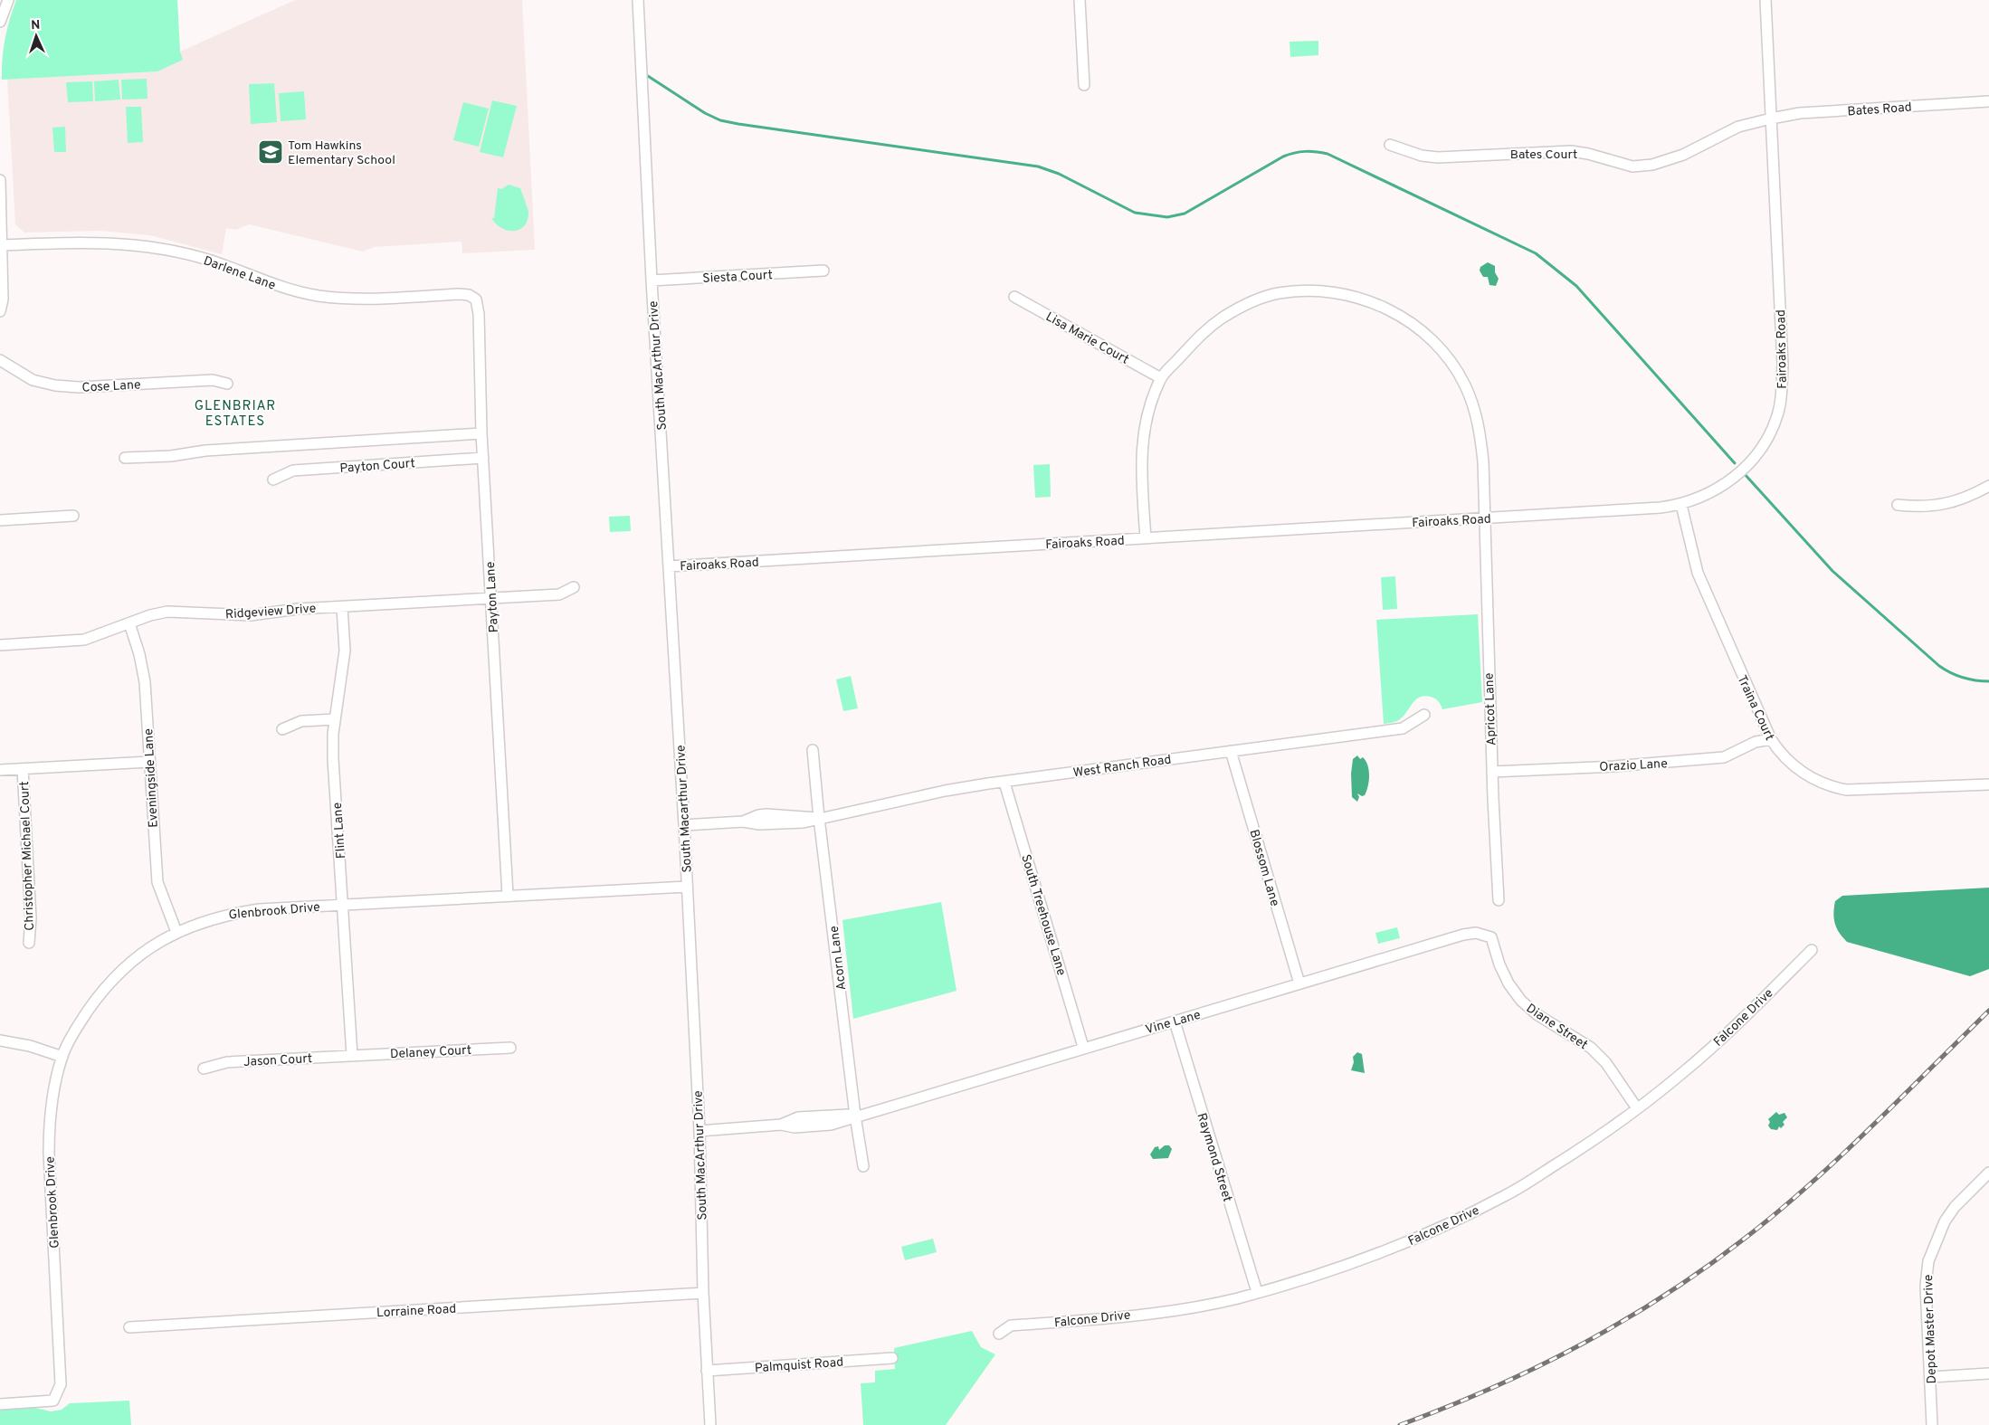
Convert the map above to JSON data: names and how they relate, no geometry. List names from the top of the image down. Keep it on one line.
{"streets":{"street":["Bates Road","Bates Court","Darlene Lane","Siesta Court","Lisa Marie Court","Fairoaks Road","South MacArthur Drive","Cose Lane","Payton Court","Payton Lane","Ridgeview Drive","Traina Court","Apricot Lane","Orazio Lane","West Ranch Road","Eveningside Lane","South Macarthur Drive","Flint Lane","Christopher Michael Court","Blossom Lane","Glenbrook Drive","South Treehouse Lane","Acorn Lane","Falcone Drive","Vine Lane","Diane Street","Delaney Court","Jason Court","Raymond Street","Lorraine Road","Depot Master Drive","Palmquist Road"]},"crossings":[["Bates Road","Bates Court"],["Bates Road","Fairoaks Road"],["Bates Court","Fairoaks Road"],["Darlene Lane","Payton Lane"],["Siesta Court","South MacArthur Drive"],["Lisa Marie Court","Apricot Lane"],["Fairoaks Road","South MacArthur Drive"],["Fairoaks Road","Traina Court"],["Fairoaks Road","Apricot Lane"],["South MacArthur Drive","South Macarthur Drive"],["South MacArthur Drive","Glenbrook Drive"],["South MacArthur Drive","Vine Lane"],["South MacArthur Drive","Lorraine Road"],["South MacArthur Drive","Palmquist Road"],["Payton Court","Payton Lane"],["Payton Lane","Ridgeview Drive"],["Payton Lane","Glenbrook Drive"],["Ridgeview Drive","Eveningside Lane"],["Ridgeview Drive","Flint Lane"],["Traina Court","Orazio Lane"],["Apricot Lane","Orazio Lane"],["West Ranch Road","South Macarthur Drive"],["West Ranch Road","Blossom Lane"],["West Ranch Road","South Treehouse Lane"],["West Ranch Road","Acorn Lane"],["Eveningside Lane","Glenbrook Drive"],["South Macarthur Drive","Glenbrook Drive"],["Flint Lane","Glenbrook Drive"],["Flint Lane","Delaney Court"],["Flint Lane","Jason Court"],["Blossom Lane","Vine Lane"],["South Treehouse Lane","Vine Lane"],["Acorn Lane","Vine Lane"],["Falcone Drive","Diane Street"],["Falcone Drive","Raymond Street"],["Vine Lane","Diane Street"],["Vine Lane","Raymond Street"],["Delaney Court","Jason Court"]],"districts":["GLENBRIAR ESTATES"],"places":{"school or university":["Tom Hawkins Elementary School"]},"north":"top"}
